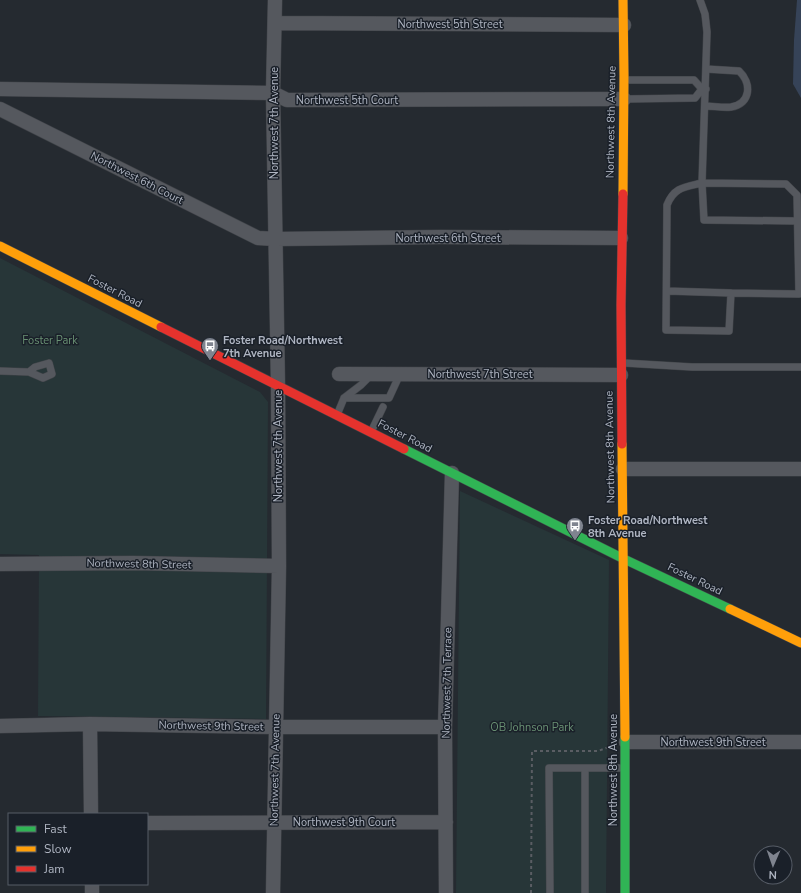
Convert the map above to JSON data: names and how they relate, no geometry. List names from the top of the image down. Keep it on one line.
{"streets":{"street":["Northwest 5th Street","Northwest 5th Court","Northwest 8th Avenue","Northwest 7th Avenue","Northwest 6th Court","Northwest 6th Street","Foster Road","Northwest 7th Street","Northwest 8th Street","Northwest 7th Terrace","Northwest 9th Street","Northwest 9th Court"]},"crossings":[["Northwest 5th Street","Northwest 8th Avenue"],["Northwest 5th Street","Northwest 7th Avenue"],["Northwest 5th Court","Northwest 8th Avenue"],["Northwest 5th Court","Northwest 7th Avenue"],["Northwest 8th Avenue","Northwest 6th Street"],["Northwest 8th Avenue","Foster Road"],["Northwest 8th Avenue","Northwest 7th Street"],["Northwest 8th Avenue","Northwest 9th Street"],["Northwest 7th Avenue","Northwest 6th Court"],["Northwest 7th Avenue","Northwest 6th Street"],["Northwest 7th Avenue","Foster Road"],["Northwest 7th Avenue","Northwest 8th Street"],["Northwest 7th Avenue","Northwest 9th Street"],["Northwest 7th Avenue","Northwest 9th Court"],["Northwest 6th Court","Northwest 6th Street"],["Foster Road","Northwest 7th Terrace"],["Northwest 7th Terrace","Northwest 9th Street"],["Northwest 7th Terrace","Northwest 9th Court"]],"parks":["Foster Park","OB Johnson Park"],"places":{"bus stop":["Foster Road/Northwest 7th Avenue","Foster Road/Northwest 8th Avenue"]},"legend":["Fast","Slow","Jam"],"north":"bottom"}
